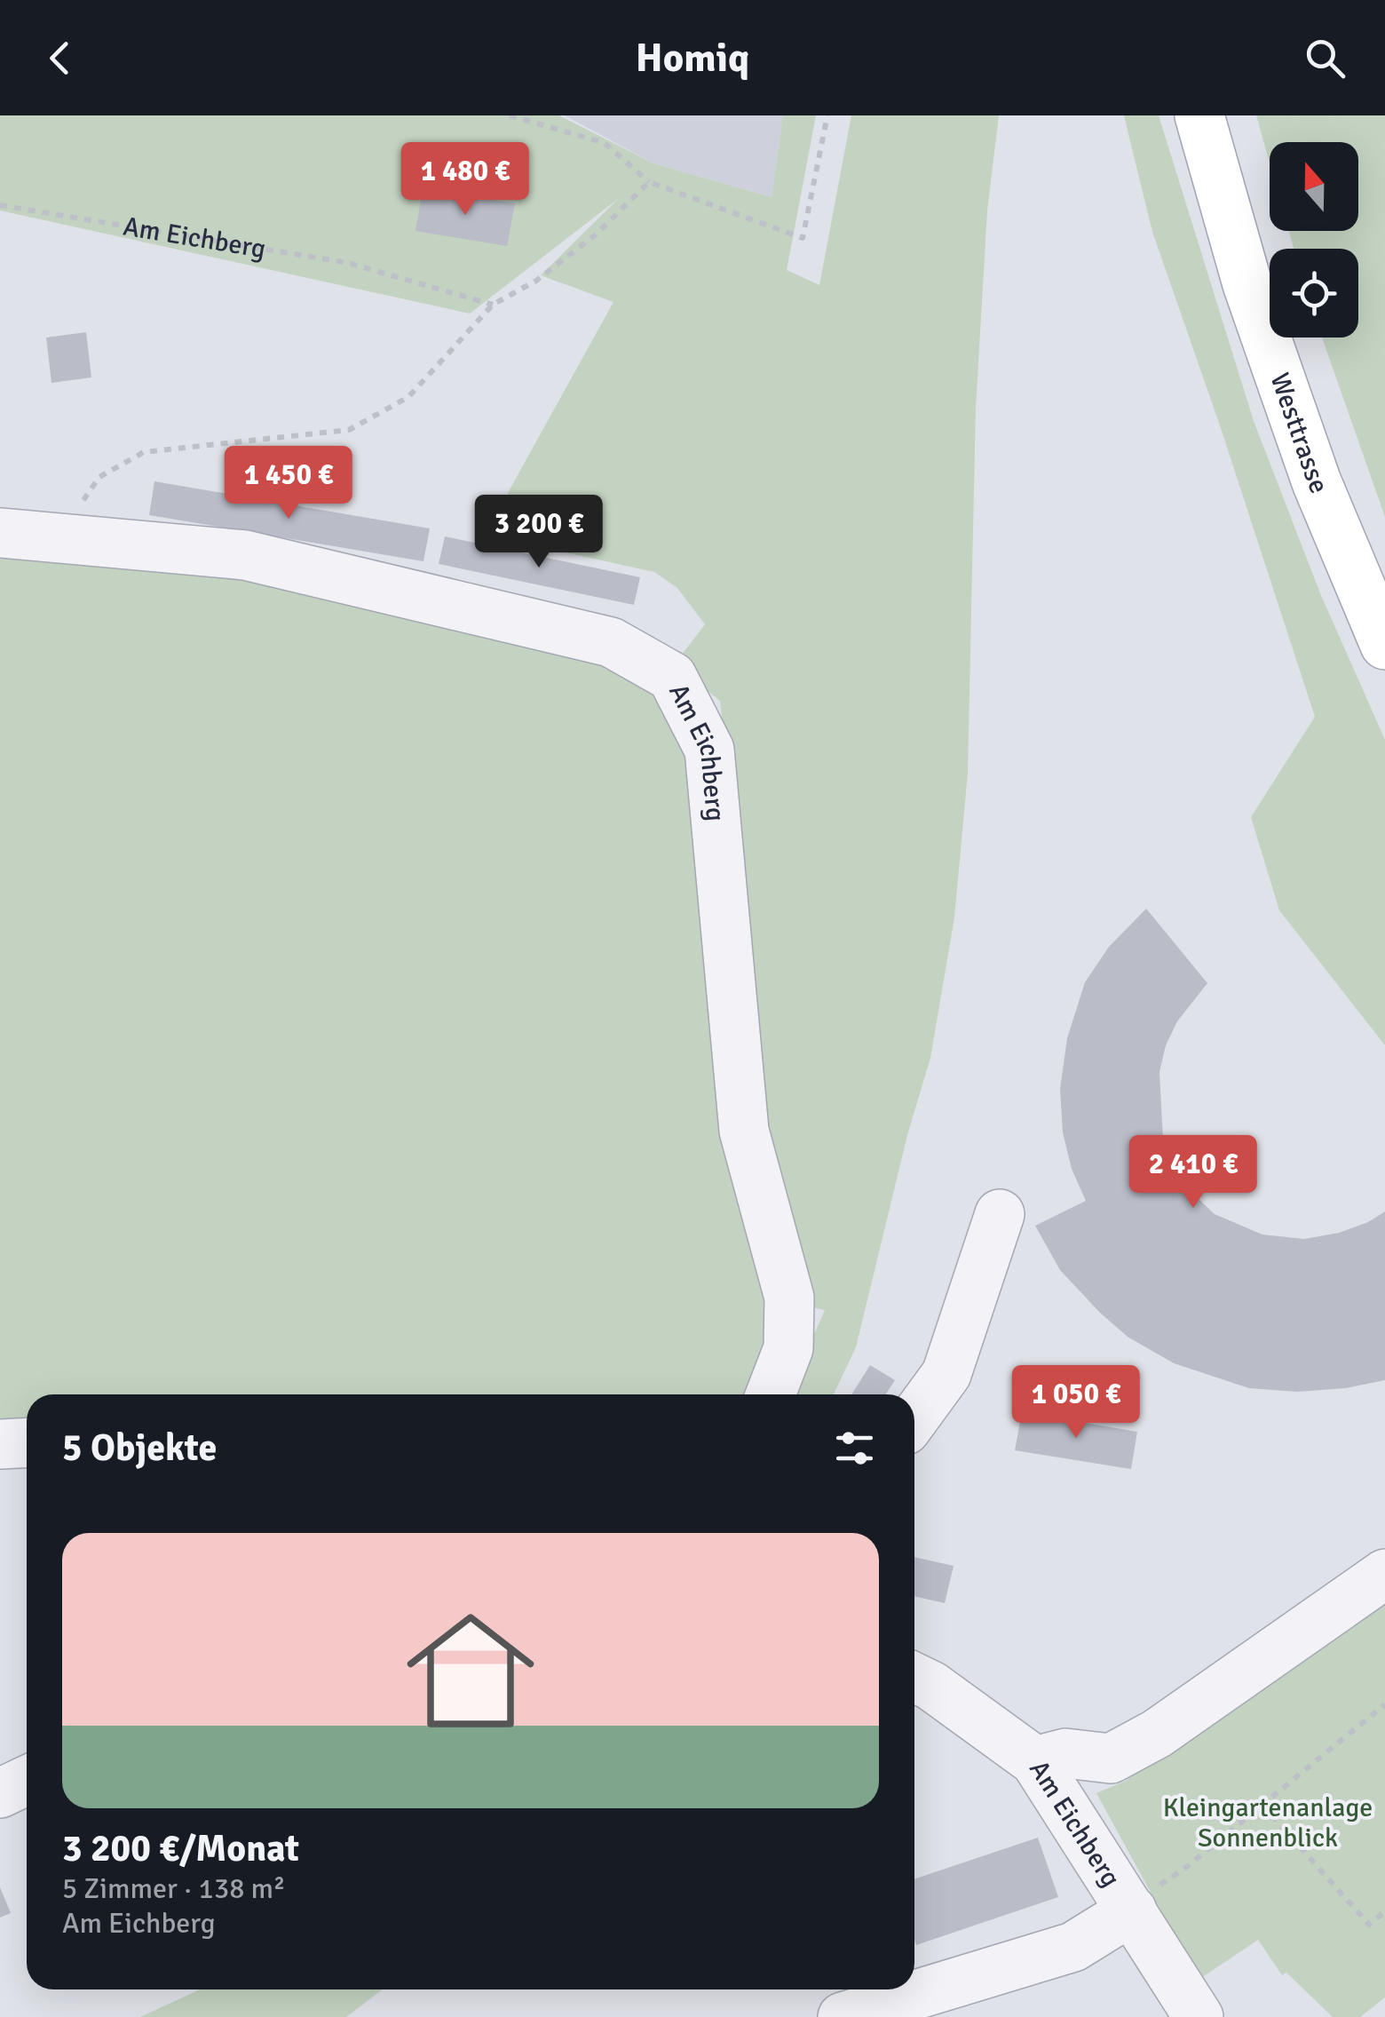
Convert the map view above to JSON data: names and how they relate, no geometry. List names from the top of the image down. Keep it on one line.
{"streets":{"main road":["Westtrasse"],"street":["Am Eichberg"]},"parks":["Kleingartenanlage Sonnenblick"],"north":"top","page":{"header":"Homiq","price":["1 480 €","1 450 €","3 200 €","2 410 €","1 050 €"],"heading":"5 Objekte","list":[{"name":"3 200 €/Monat","note":"5 Zimmer · 138 m² · Am Eichberg"}]}}
